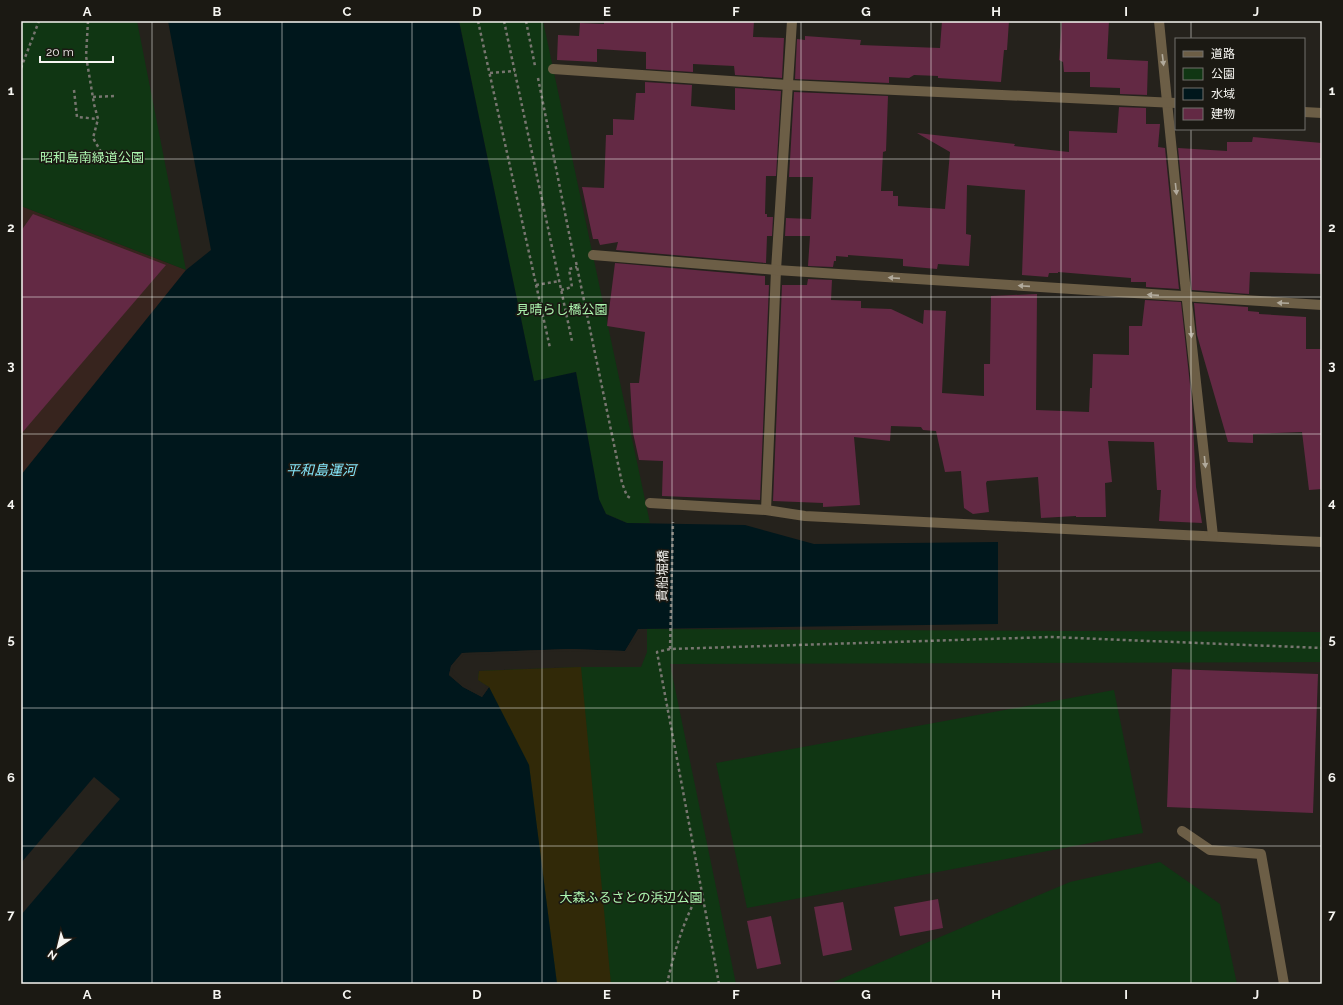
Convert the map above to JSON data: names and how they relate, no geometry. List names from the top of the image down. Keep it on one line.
{"streets":{"path":["貴船堀橋"]},"water":["平和島運河"],"parks":["昭和島南緑道公園","見晴らし橋公園","大森ふるさとの浜辺公園"],"legend":["道路","公園","水域","建物"],"scale_bar":"20 m","north":"bottom left","grid":{"columns":["A","B","C","D","E","F","G","H","I","J"],"rows":["1","2","3","4","5","6","7"]}}
